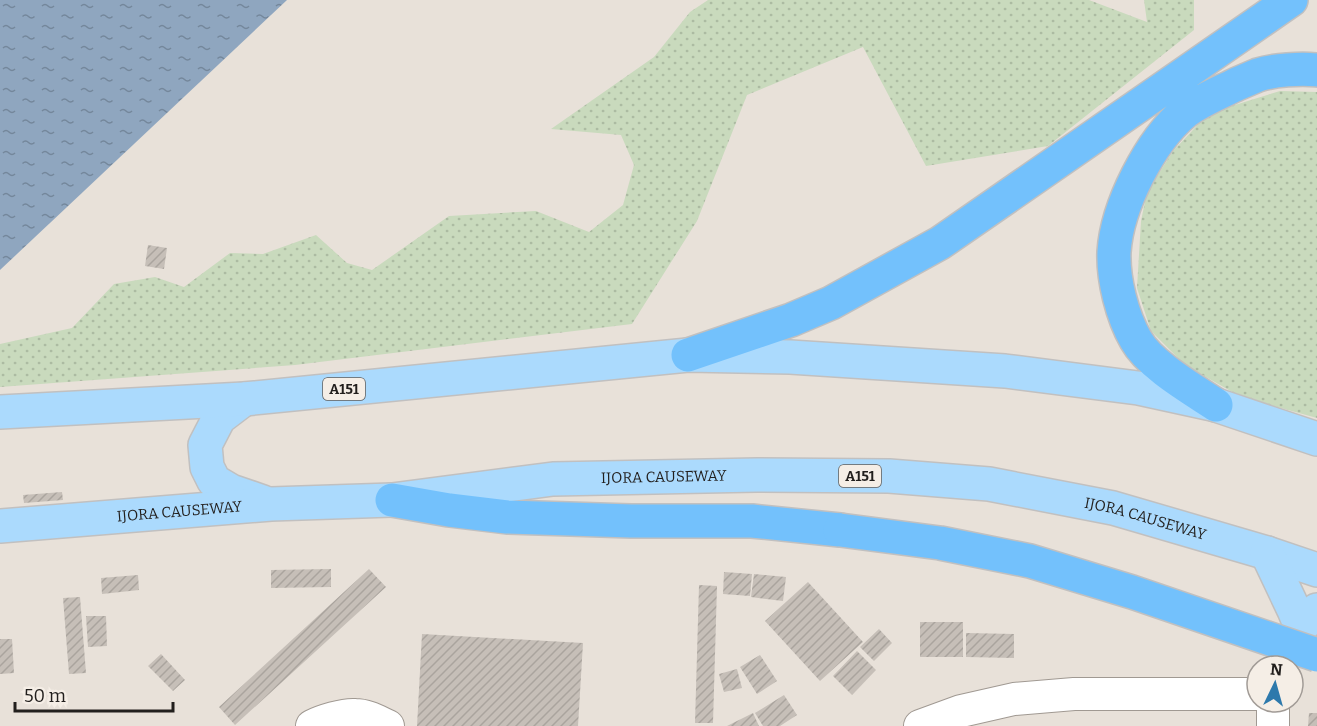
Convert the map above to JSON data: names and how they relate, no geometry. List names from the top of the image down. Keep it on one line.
{"streets":{"main road":["A151","IJORA CAUSEWAY"]},"scale_bar":"50 m","north":"top"}
